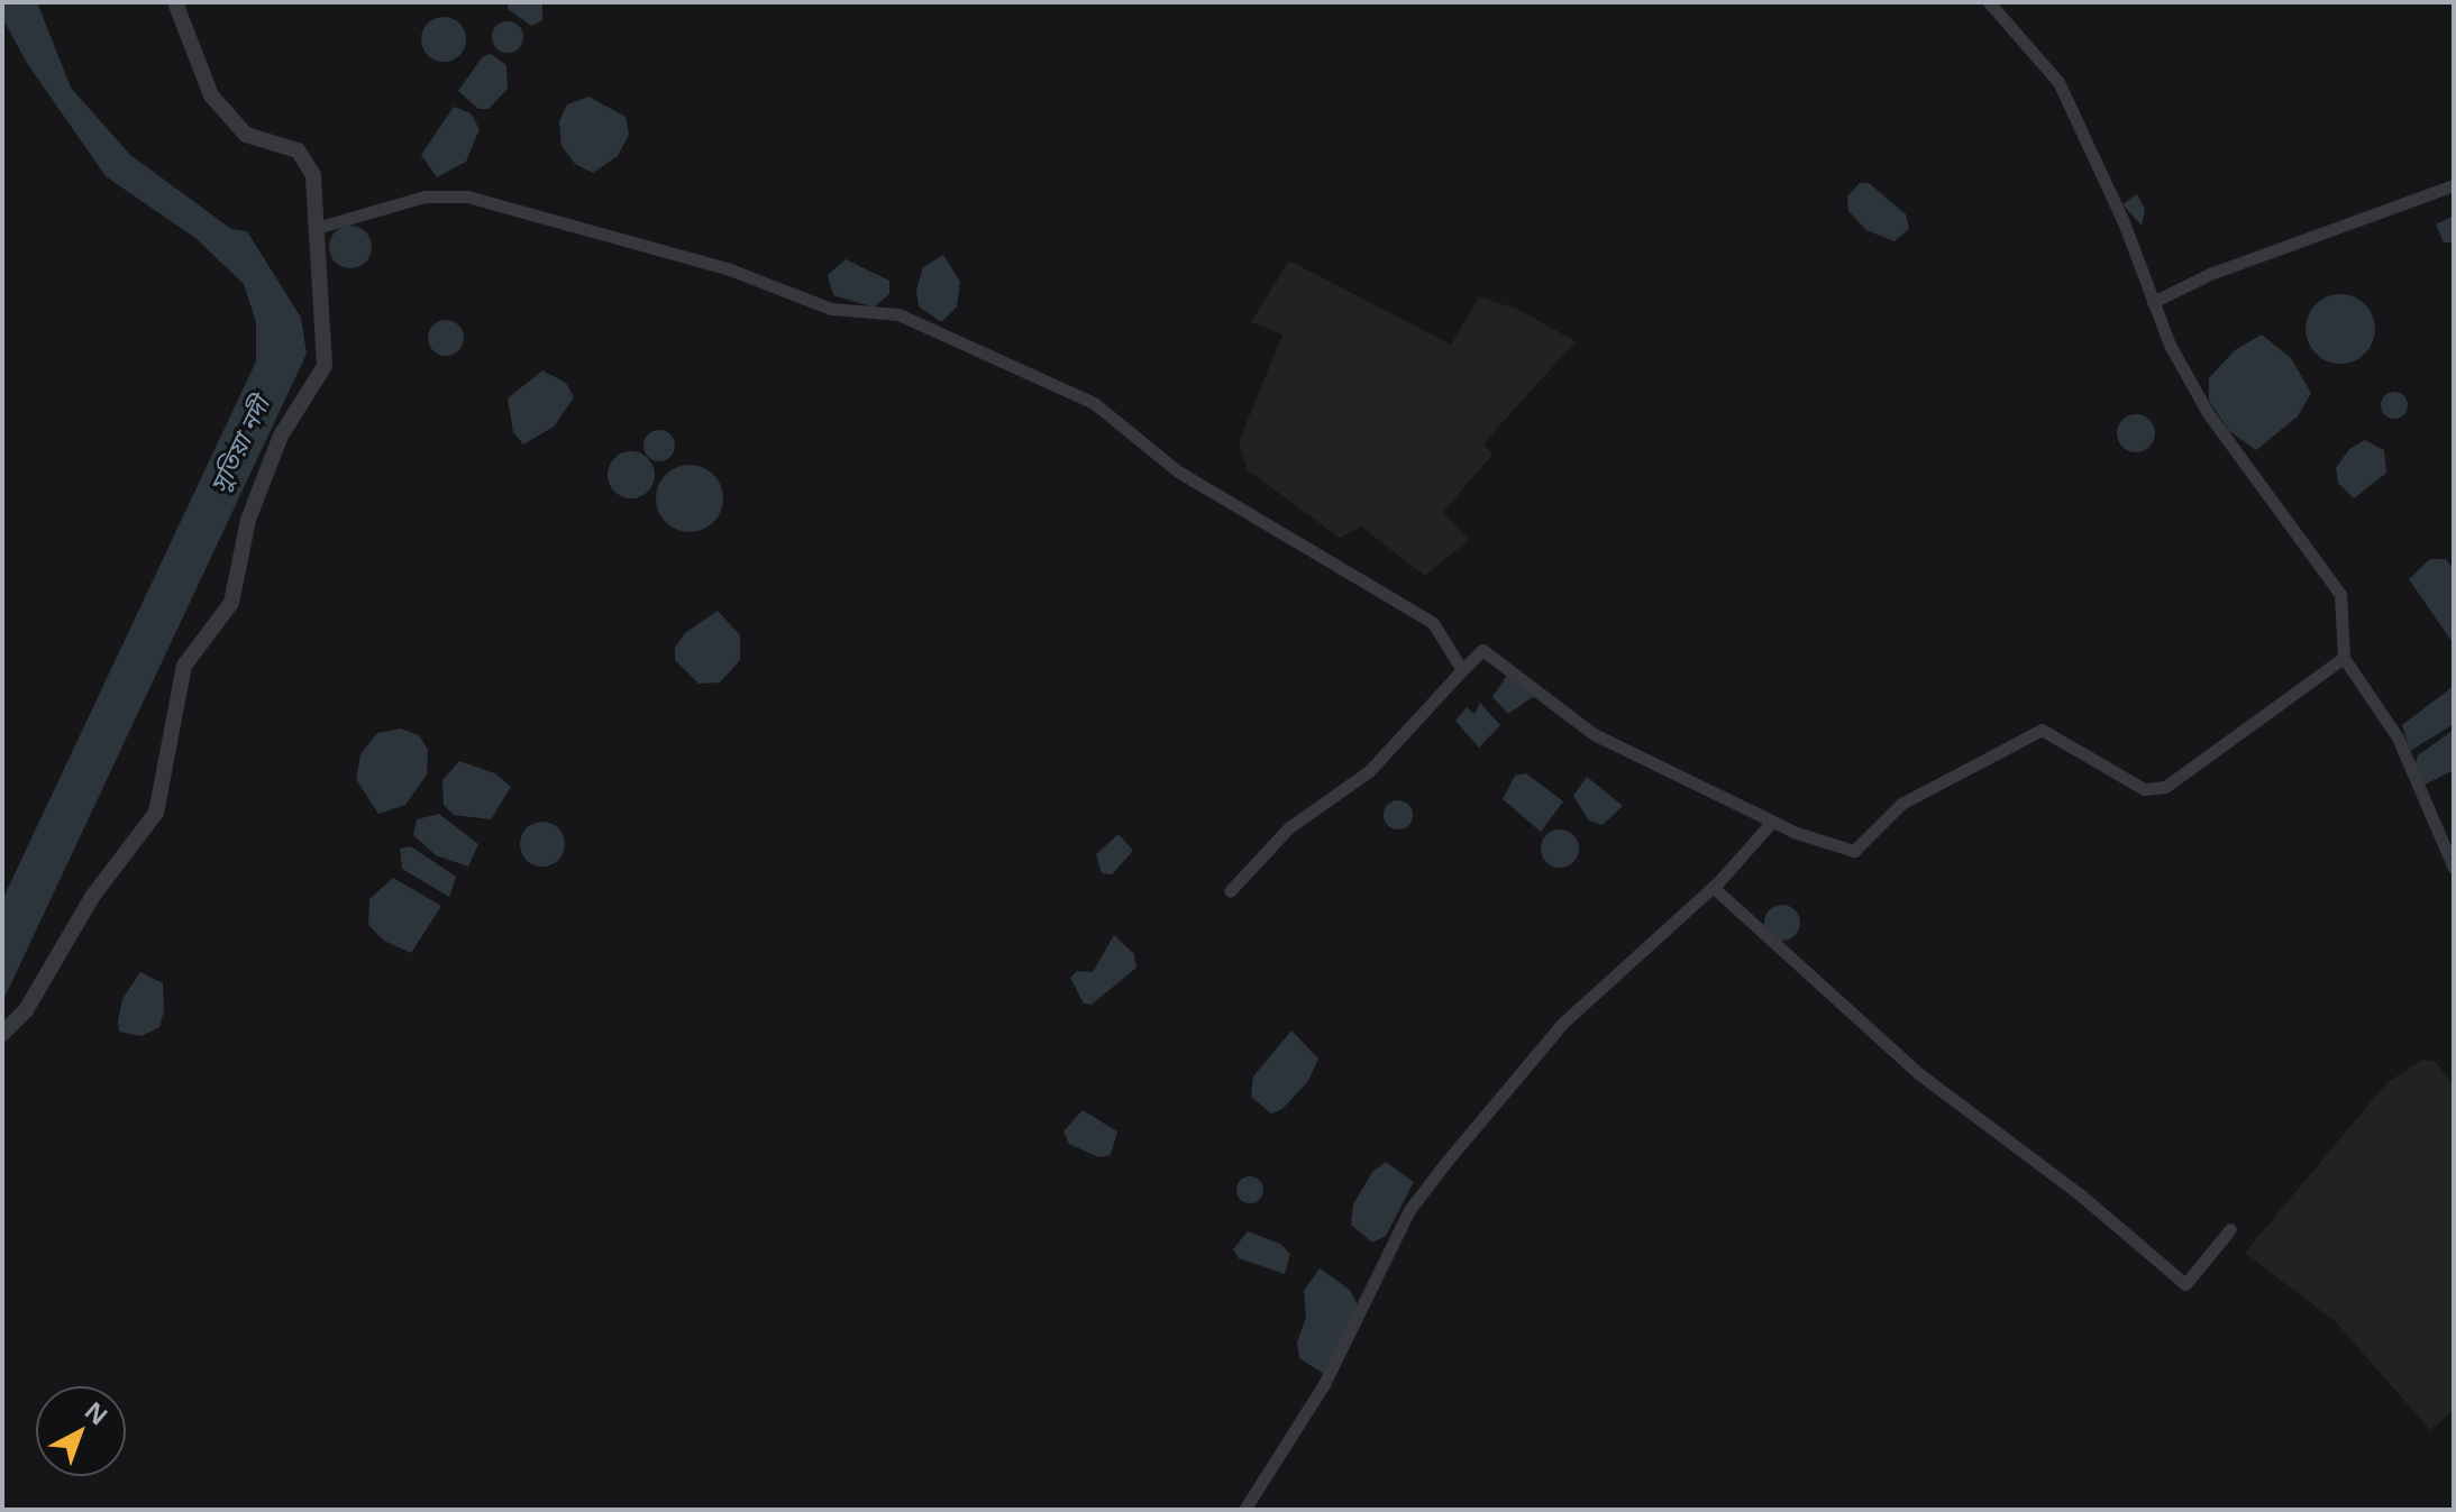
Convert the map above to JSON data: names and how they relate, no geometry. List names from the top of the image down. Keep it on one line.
{"water":["সুতিয়া নদী"],"north":"top right"}
